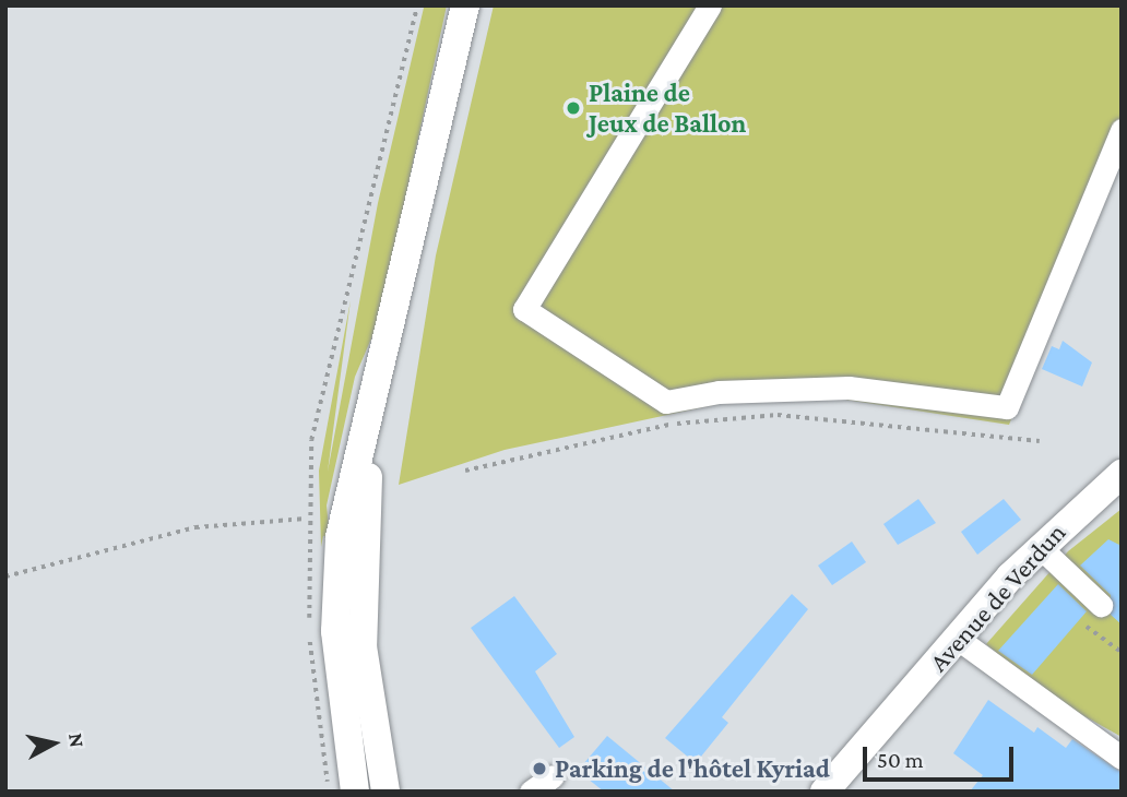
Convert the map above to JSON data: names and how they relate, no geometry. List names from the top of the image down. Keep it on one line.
{"streets":{"main road":["Avenue de Verdun"]},"places":["Plaine de Jeux de Ballon","Parking de l'hôtel Kyriad"],"scale_bar":"50 m","north":"right"}
